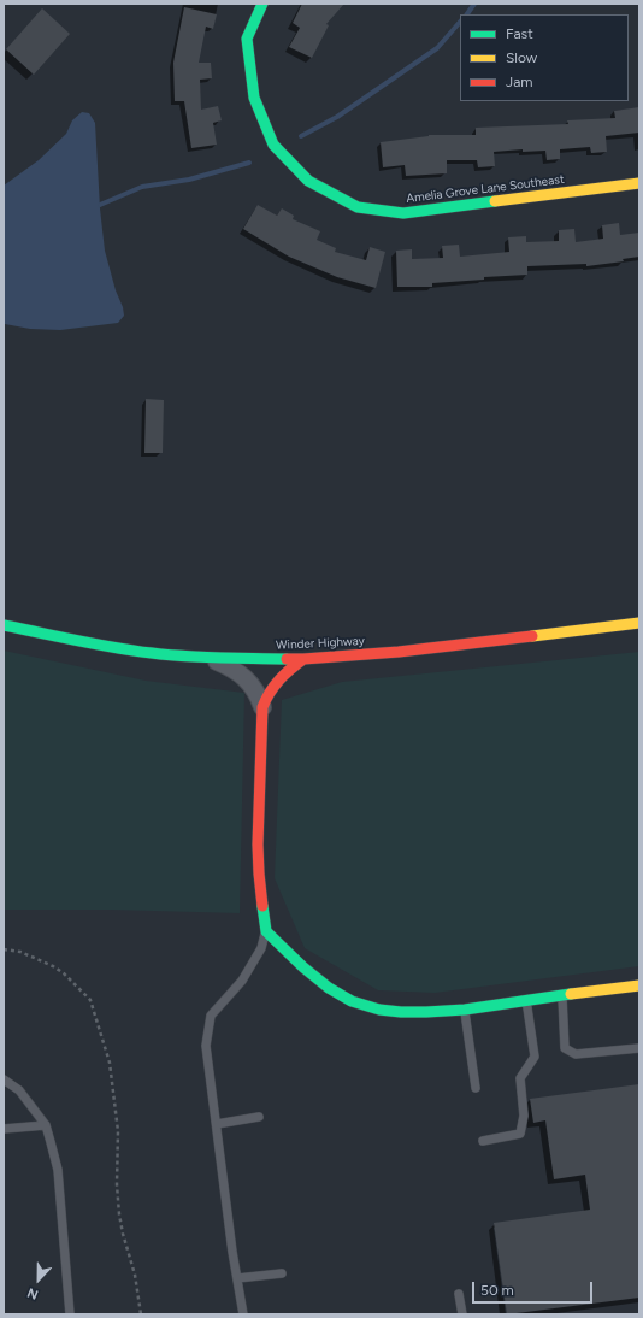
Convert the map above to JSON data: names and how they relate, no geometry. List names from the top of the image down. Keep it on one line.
{"streets":{"street":["Amelia Grove Lane Southeast","Winder Highway"]},"legend":["Fast","Slow","Jam"],"scale_bar":"50 m","north":"bottom"}
